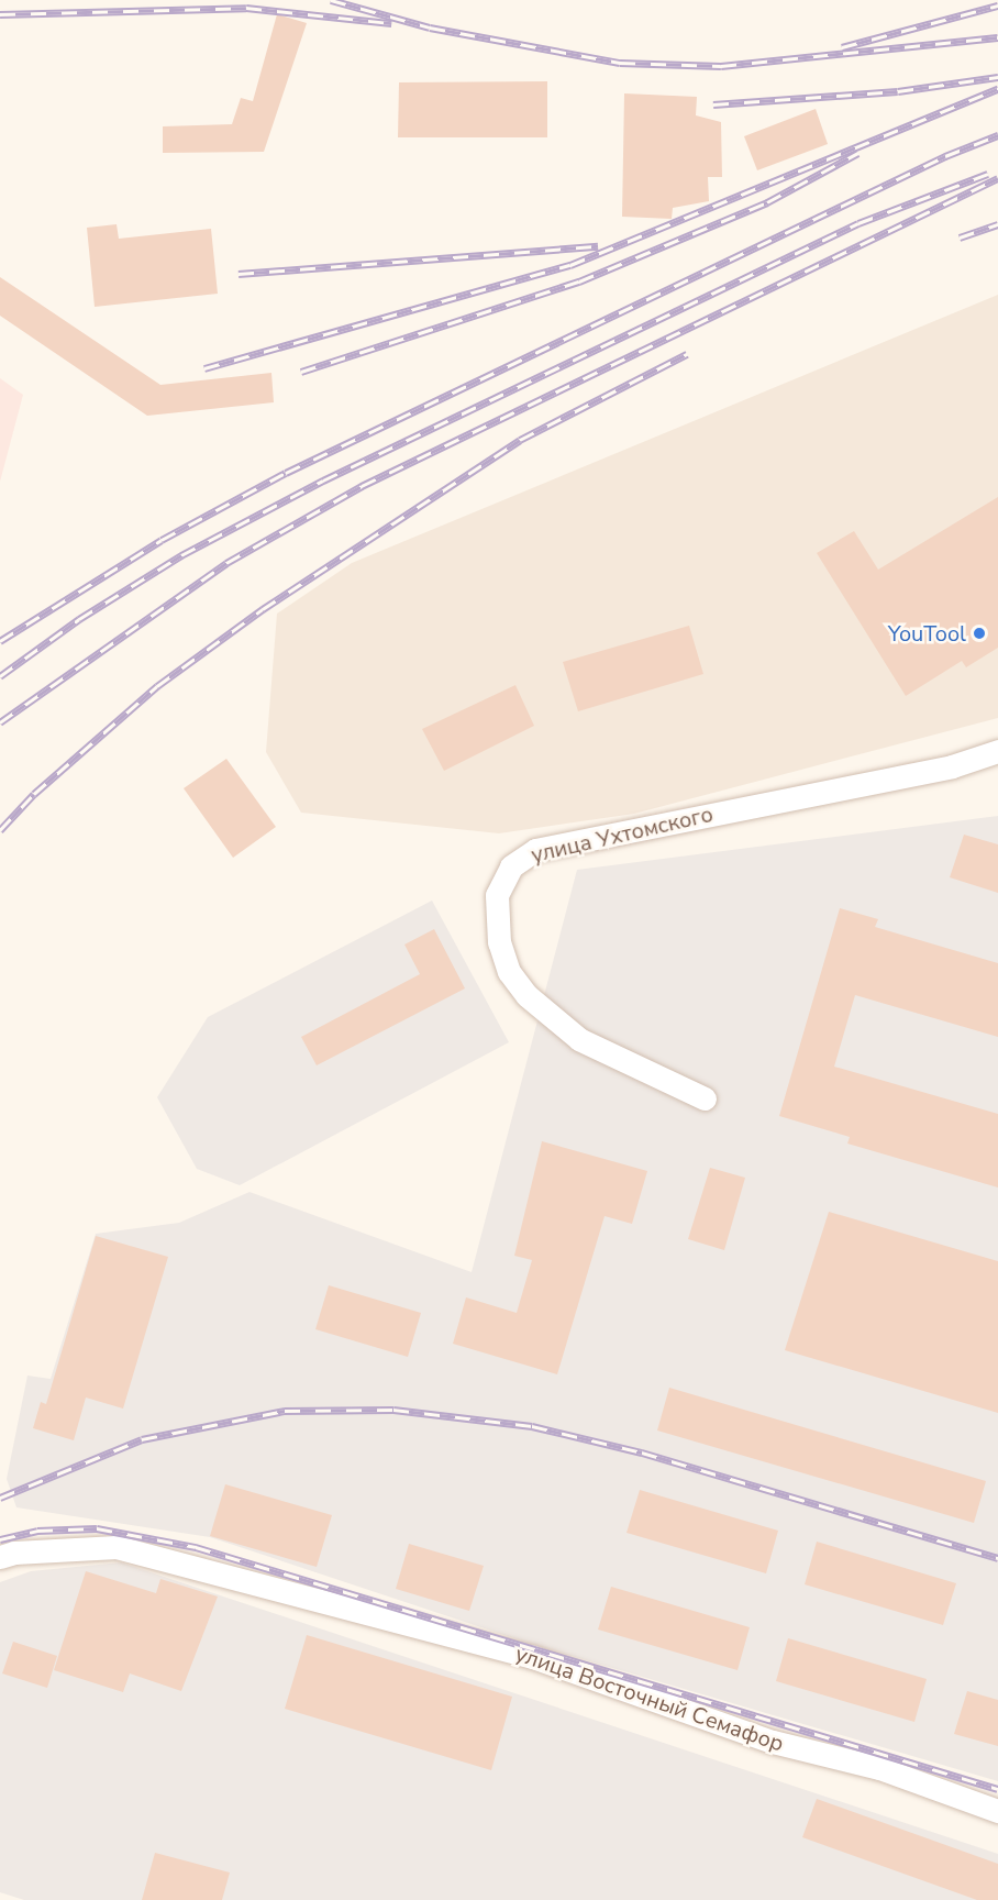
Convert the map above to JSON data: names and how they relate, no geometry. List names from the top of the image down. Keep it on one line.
{"streets":{"street":["улица Ухтомского","улица Восточный Семафор"]},"places":["YouTool"]}
